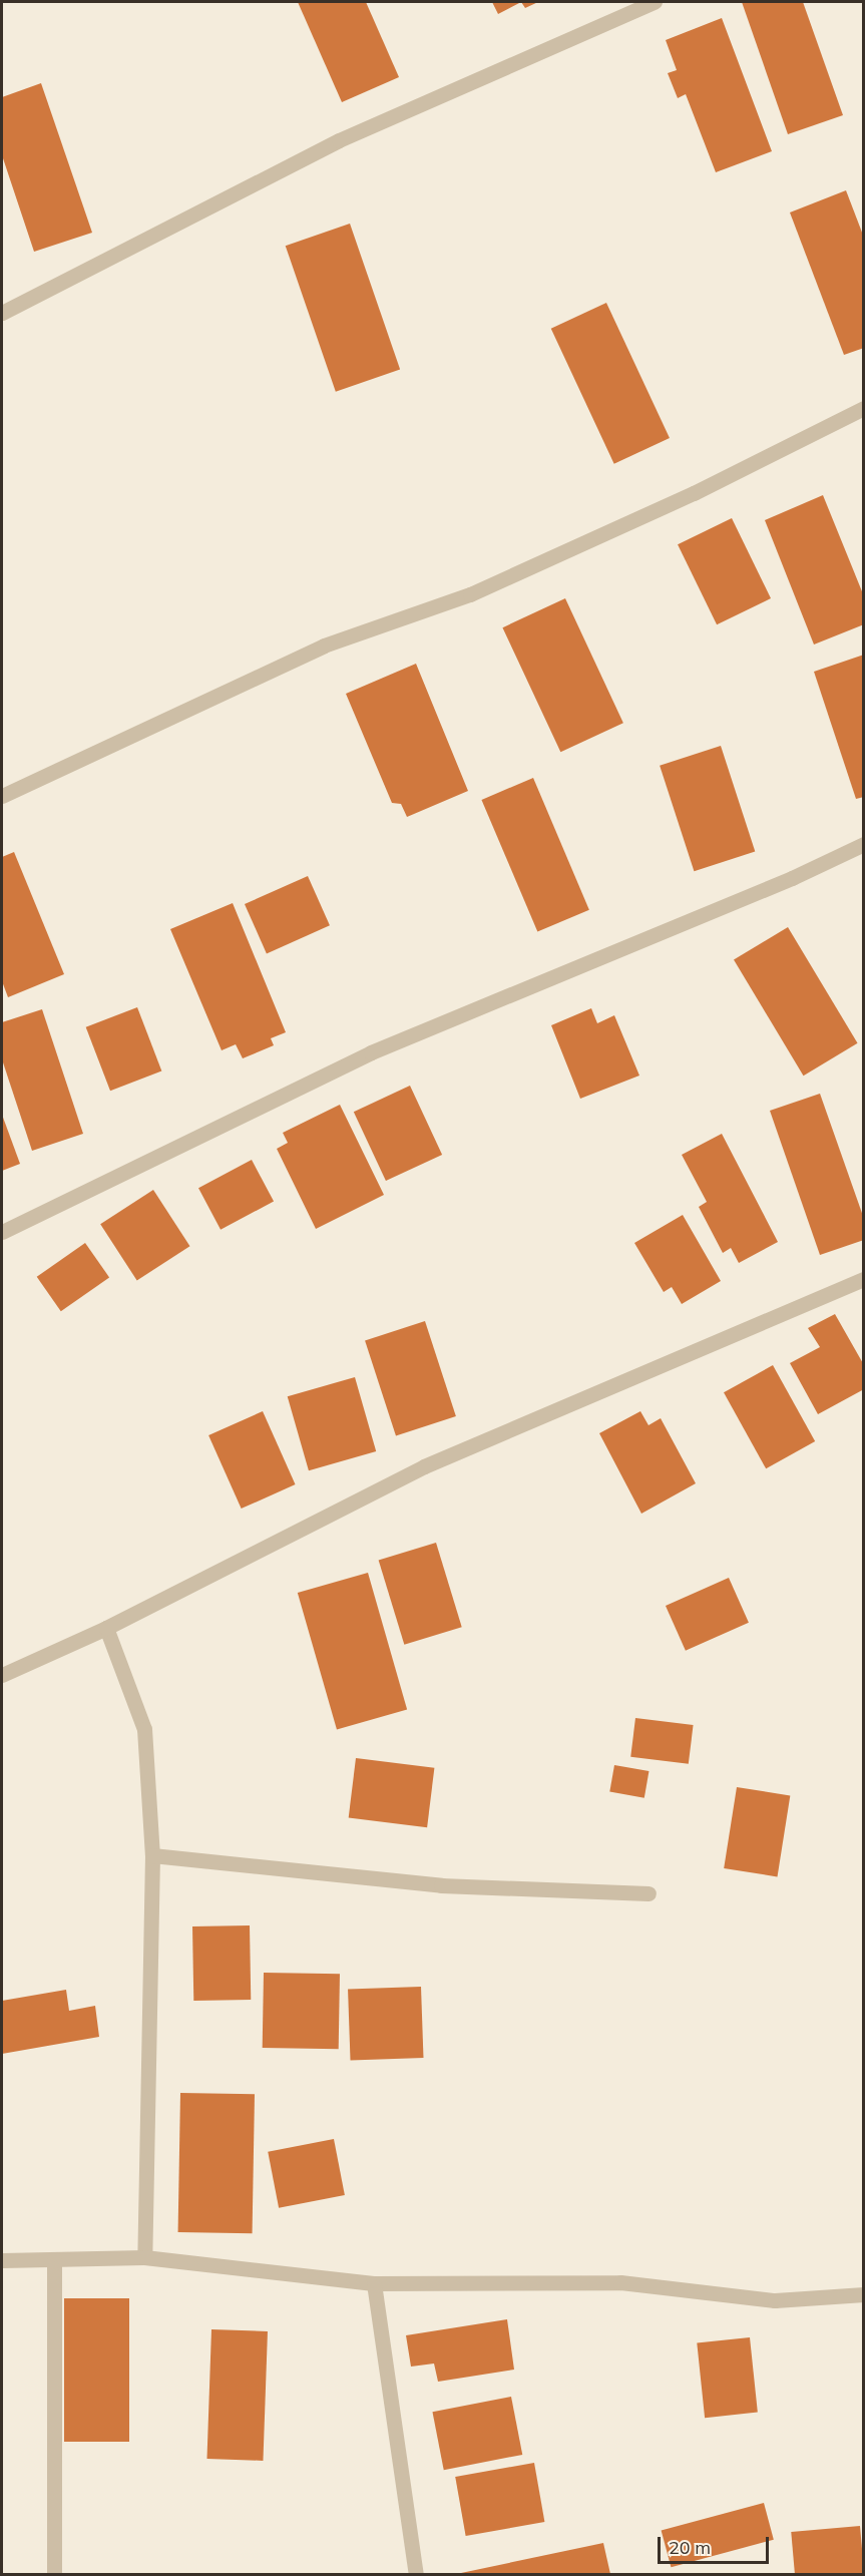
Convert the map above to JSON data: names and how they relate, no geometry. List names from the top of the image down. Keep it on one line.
{"scale_bar":"20 m"}
